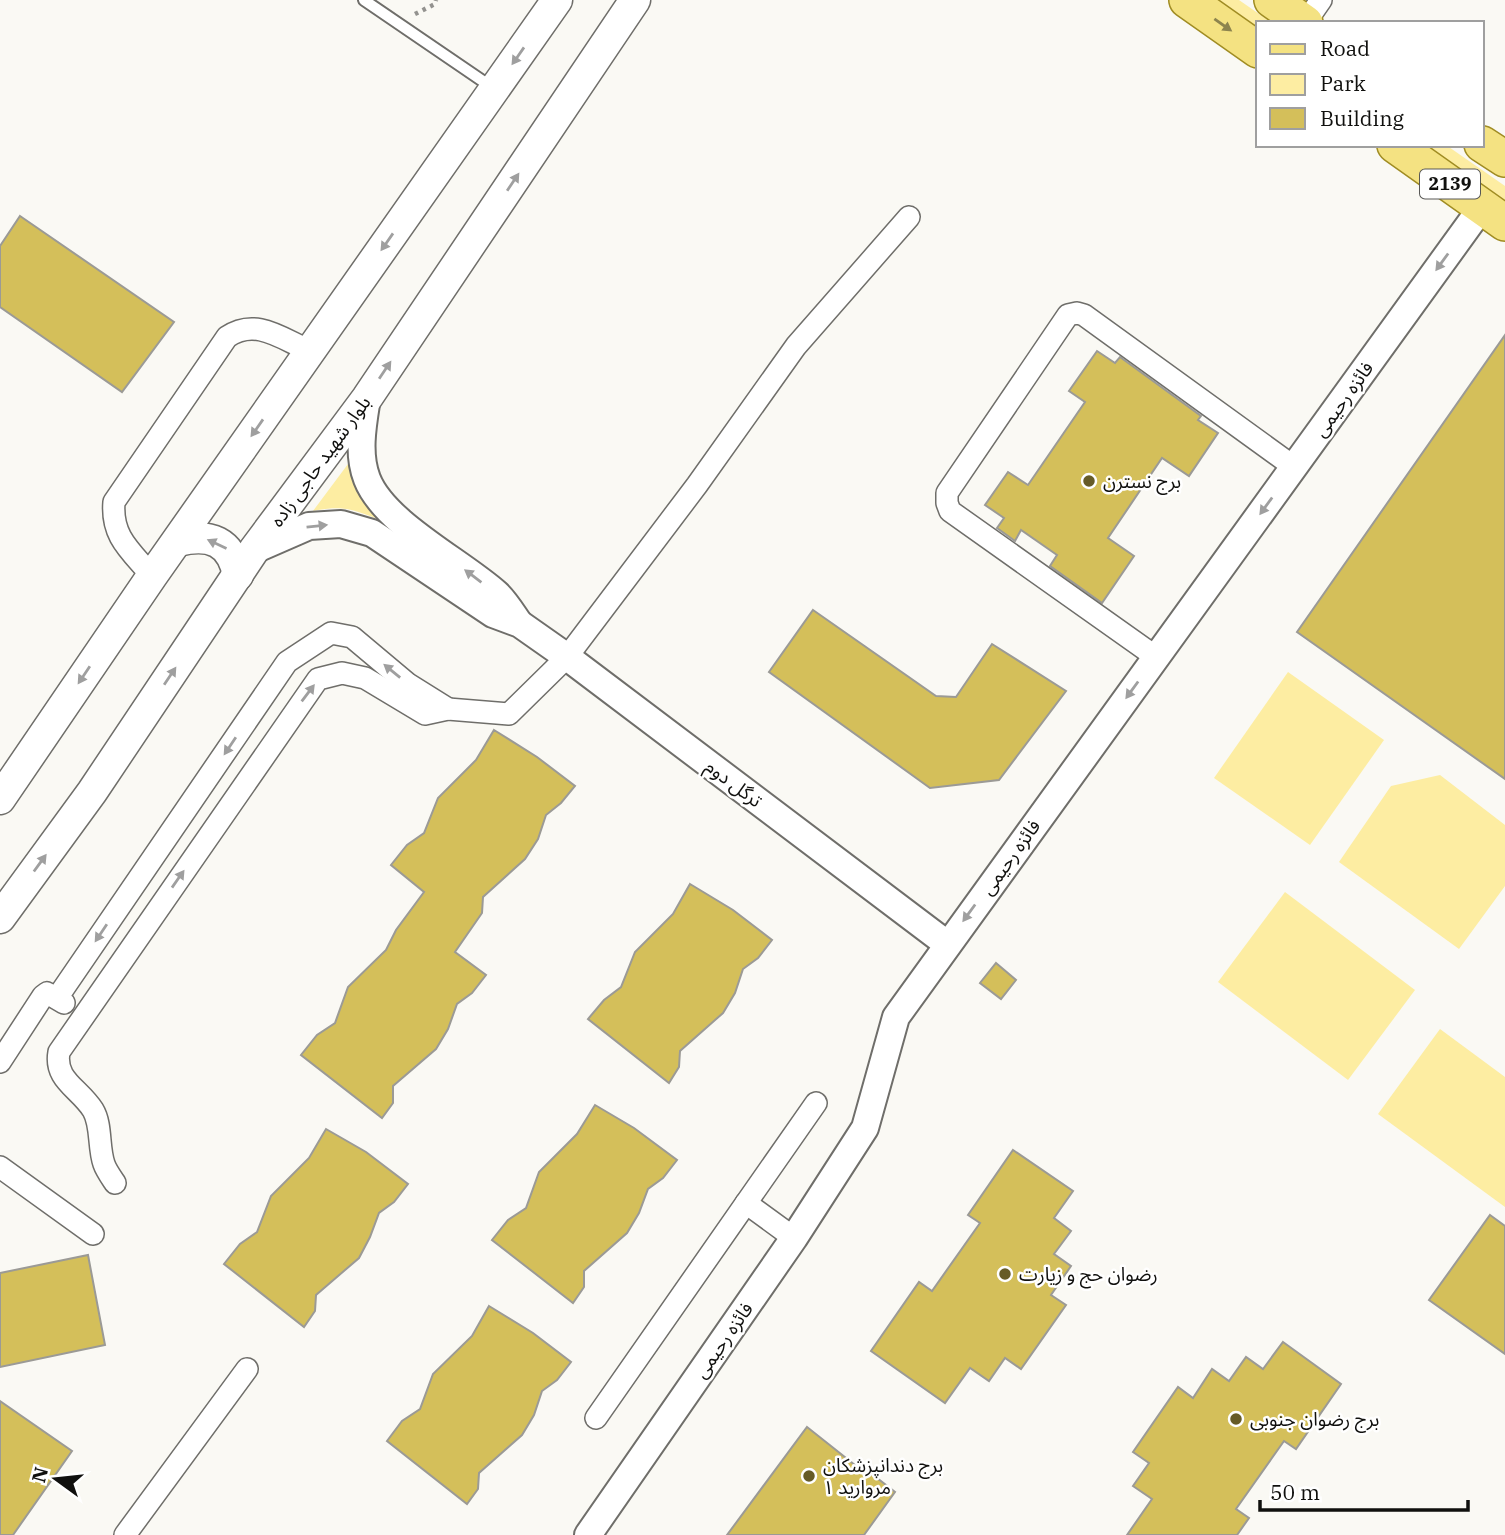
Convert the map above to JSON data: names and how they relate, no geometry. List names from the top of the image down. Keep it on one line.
{"streets":{"main road":["2139","بلوار شهید حاجی زاده"],"street":["فائزه رحیمی","ترگل دوم"]},"crossings":[["2139","فائزه رحیمی"],["فائزه رحیمی","ترگل دوم"],["بلوار شهید حاجی زاده","ترگل دوم"]],"one_way":["فائزه رحیمی"],"places":["برج نسترن","رضوان حج و زیارت","برج رضوان جنوبی","برج دندانپزشکان مروارید ۱"],"legend":["Road","Park","Building"],"scale_bar":"50 m","north":"left"}
